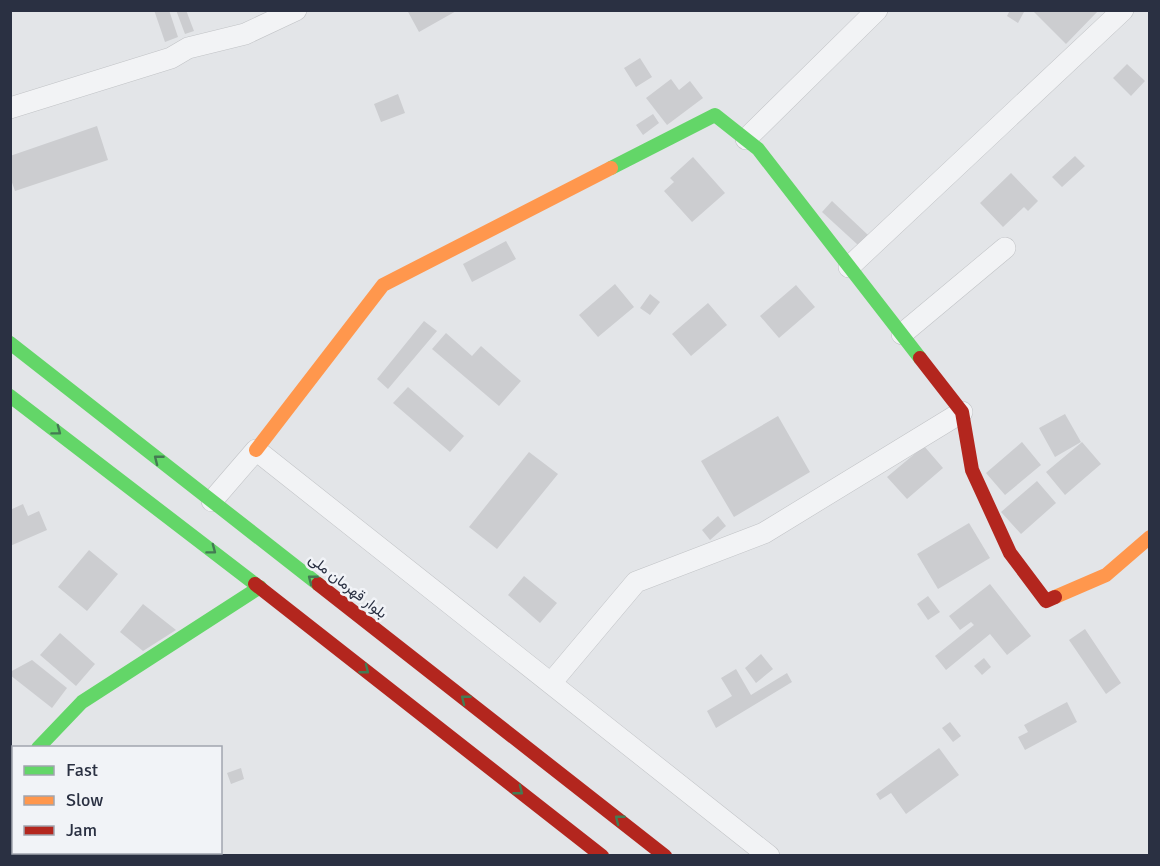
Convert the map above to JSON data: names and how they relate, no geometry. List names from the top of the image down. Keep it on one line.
{"streets":{"main road":["بلوار قهرمان ملی"]},"legend":["Fast","Slow","Jam"]}
